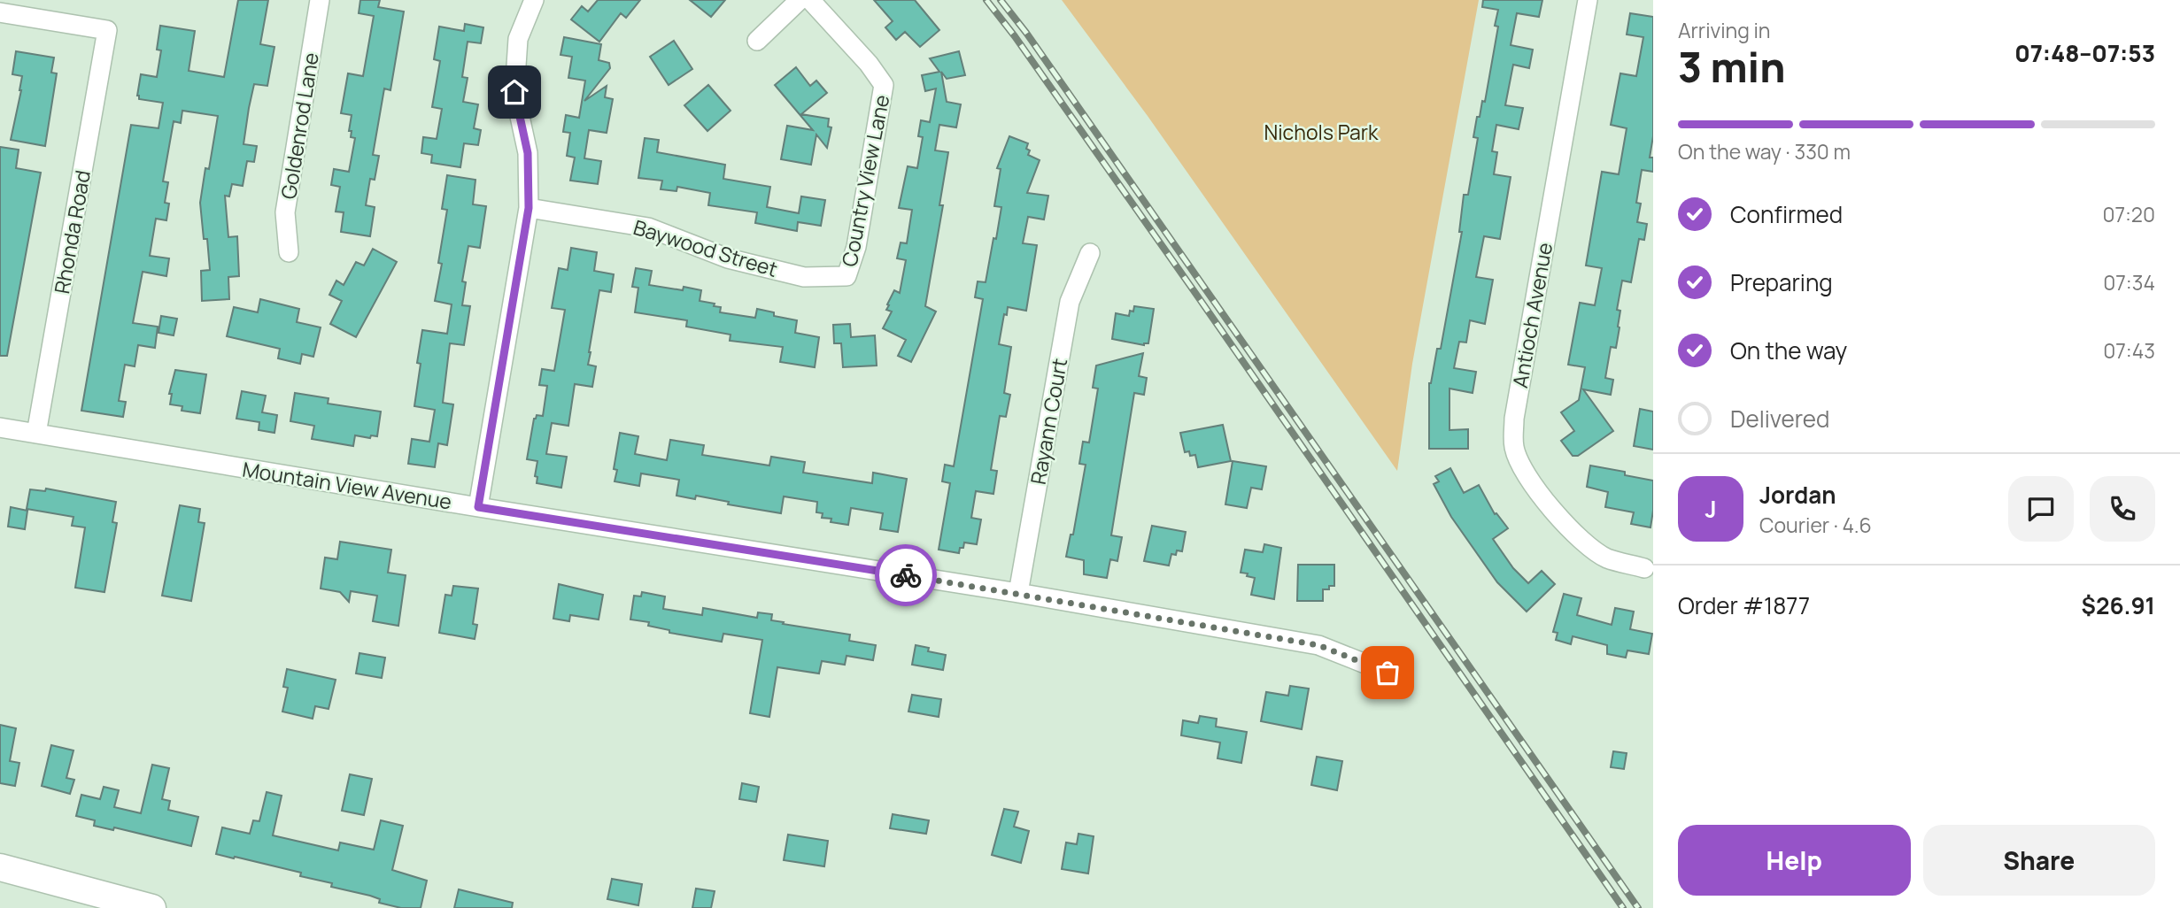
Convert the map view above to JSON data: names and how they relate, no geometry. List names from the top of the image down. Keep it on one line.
{"streets":{"street":["Goldenrod Lane","Country View Lane","Rhonda Road","Baywood Street","Antioch Avenue","Rayann Court","Mountain View Avenue"]},"crossings":[["Country View Lane","Baywood Street"],["Rhonda Road","Mountain View Avenue"],["Rayann Court","Mountain View Avenue"]],"parks":["Nichols Park"],"page":{"heading":["3 min","Arriving in","07:48–07:53"],"panel":["Jordan","Courier · 4.6","Order #1877","$26.91"],"bar":"On the way · 330 m","list":[["Confirmed","07:20"],["Preparing","07:34"],["On the way","07:43"],"Delivered"],"round":"J","buttons":["Help","Share"]}}
